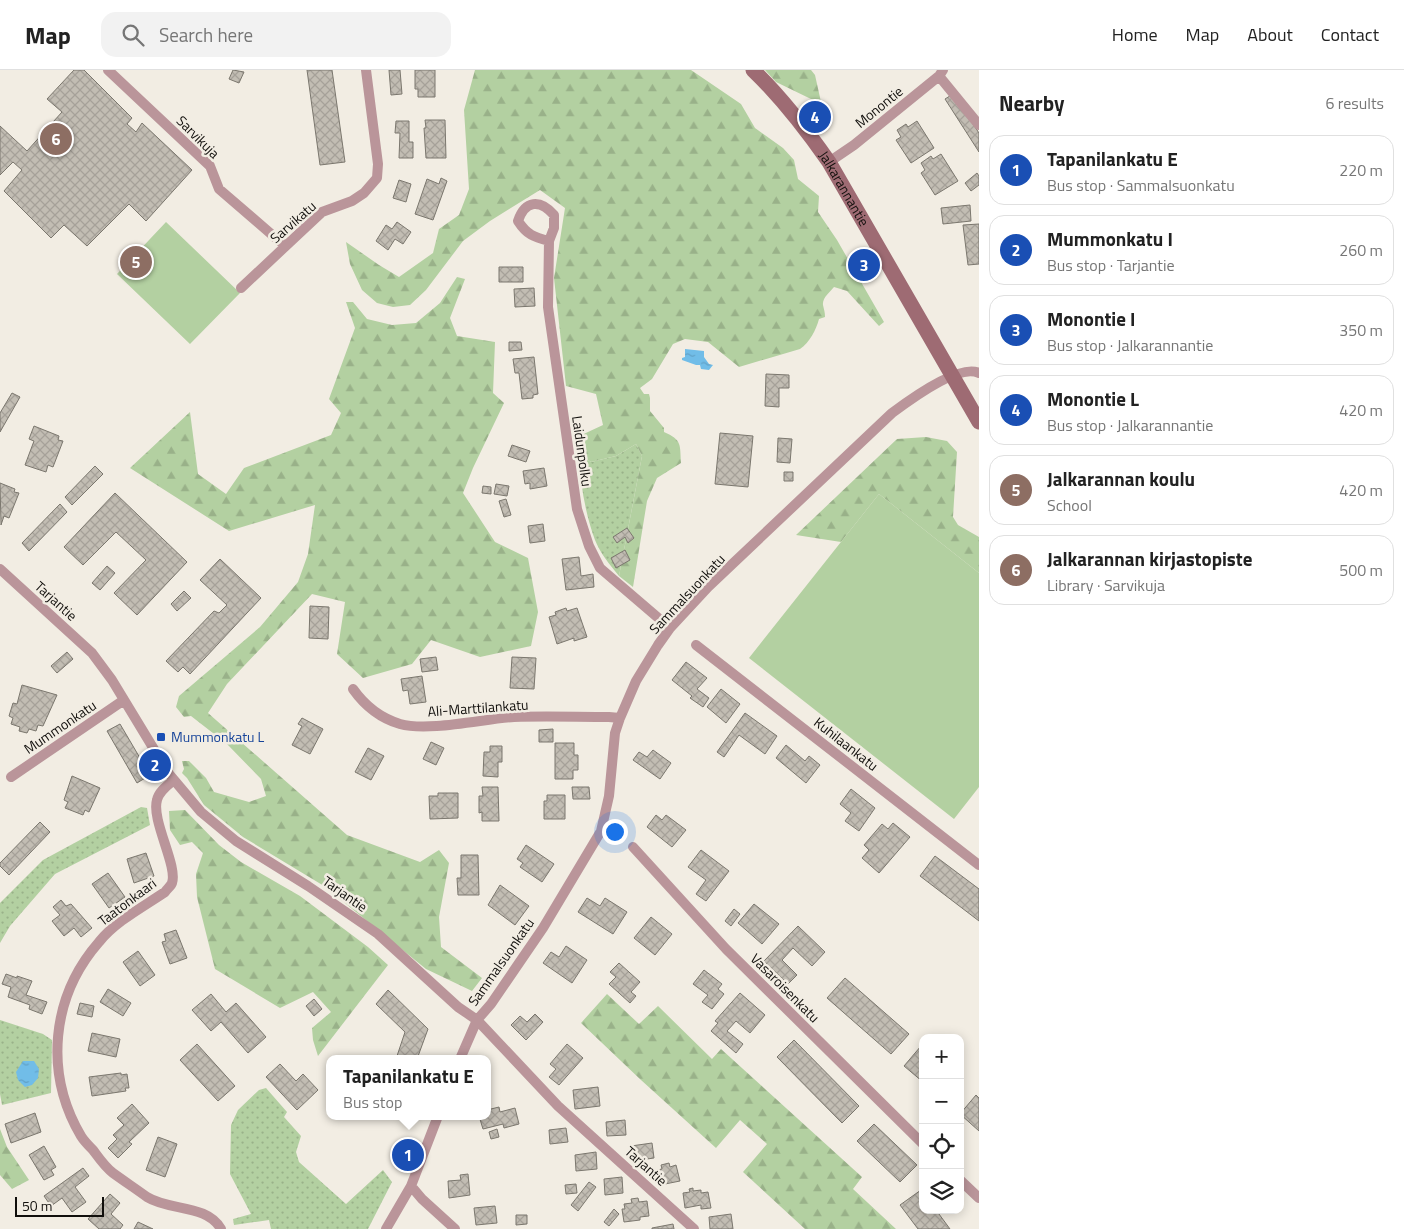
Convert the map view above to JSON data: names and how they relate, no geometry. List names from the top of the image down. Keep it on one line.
{"streets":{"main road":["Jalkarannantie"],"street":["Monontie","Sarvikuja","Sarvikatu","Laidunpolku","Sammalsuonkatu","Tarjantie","Ali-Marttilankatu","Mummonkatu","Kuhilaankatu","Taatonkaari","Vasaroisenkatu"]},"crossings":[["Monontie","Jalkarannantie"],["Sarvikuja","Sarvikatu"],["Jalkarannantie","Sammalsuonkatu"],["Laidunpolku","Sammalsuonkatu"],["Sammalsuonkatu","Tarjantie"],["Sammalsuonkatu","Ali-Marttilankatu"],["Tarjantie","Mummonkatu"],["Tarjantie","Taatonkaari"]],"places":{"transit":["Mummonkatu L"]},"scale_bar":"50 m","page":{"header":"Map","search":"Search here","nav":["Home","Map","About","Contact"],"heading":["Nearby","6 results"],"pins":["4","6","5","3","2","1"],"list":[{"mark":"1","name":"Tapanilankatu E","note":"Bus stop · Sammalsuonkatu","value":"220 m"},{"mark":"2","name":"Mummonkatu I","note":"Bus stop · Tarjantie","value":"260 m"},{"mark":"3","name":"Monontie I","note":"Bus stop · Jalkarannantie","value":"350 m"},{"mark":"4","name":"Monontie L","note":"Bus stop · Jalkarannantie","value":"420 m"},{"mark":"5","name":"Jalkarannan koulu","note":"School","value":"420 m"},{"mark":"6","name":"Jalkarannan kirjastopiste","note":"Library · Sarvikuja","value":"500 m"}],"map_buttons":["+","−"],"popup":["Tapanilankatu E","Bus stop"],"scale":"50 m"}}
